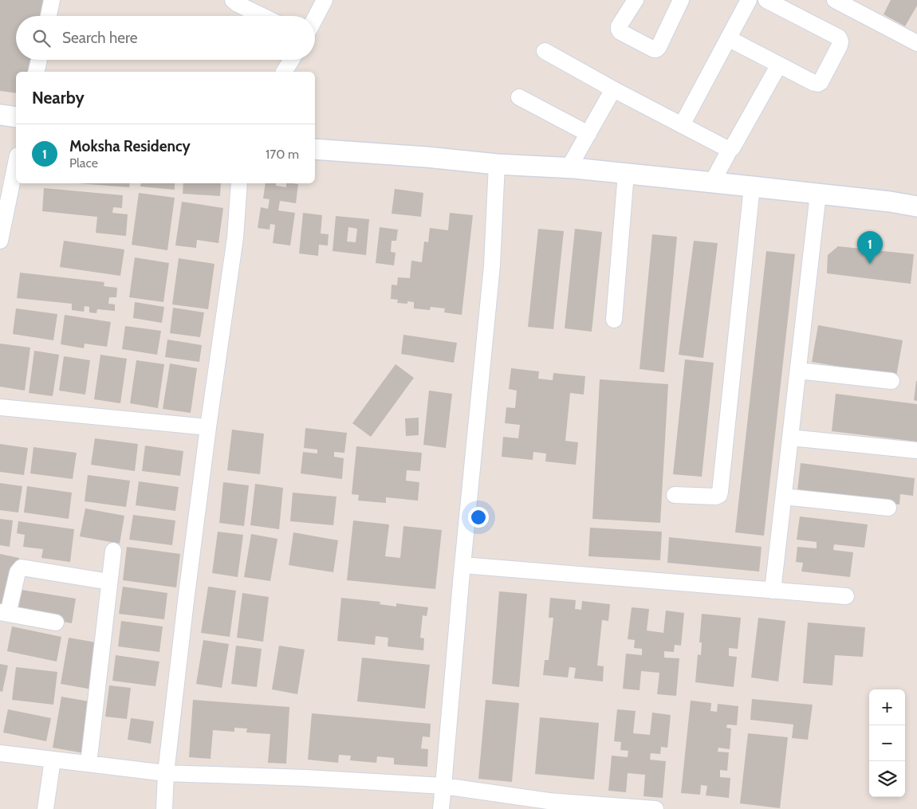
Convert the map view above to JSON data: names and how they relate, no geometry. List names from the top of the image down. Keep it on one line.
{"page":{"search":"Search here","heading":"Nearby","list":[{"mark":"1","name":"Moksha Residency","note":"Place","value":"170 m"}],"pins":"1","map_buttons":["+","−"]}}
